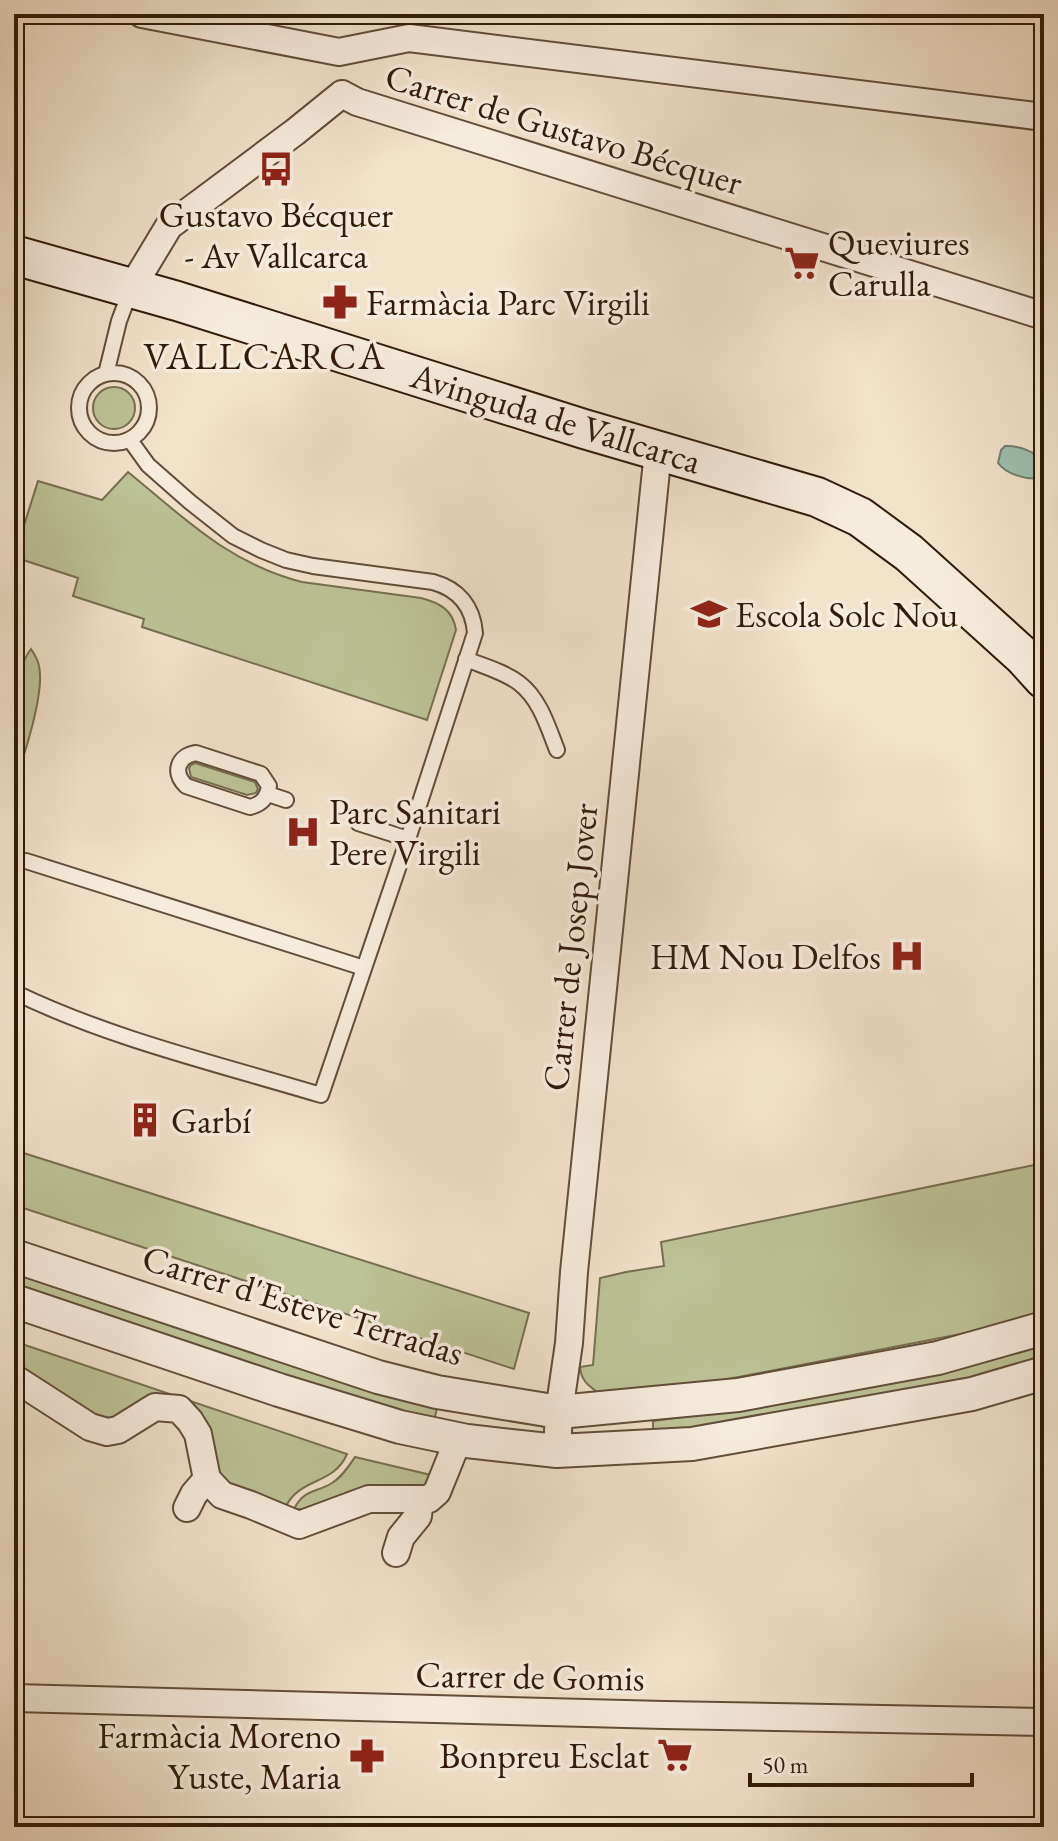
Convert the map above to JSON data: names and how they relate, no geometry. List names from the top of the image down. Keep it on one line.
{"streets":{"main road":["Avinguda de Vallcarca"],"street":["Carrer de Gustavo Bécquer","Carrer de Josep Jover","Carrer d'Esteve Terradas","Carrer de Gomis"]},"crossings":[["Carrer de Gustavo Bécquer","Avinguda de Vallcarca"],["Avinguda de Vallcarca","Carrer de Josep Jover"],["Carrer de Josep Jover","Carrer d'Esteve Terradas"]],"districts":["VALLCARCA"],"places":{"bus stop":["Gustavo Bécquer - Av Vallcarca"],"supermarket":["Queviures Carulla","Bonpreu Esclat"],"pharmacy":["Farmàcia Parc Virgili","Farmàcia Moreno Yuste, Maria"],"school or university":["Escola Solc Nou"],"hospital":["Parc Sanitari Pere Virgili","HM Nou Delfos"],"building":["Garbí"]},"scale_bar":"50 m"}
